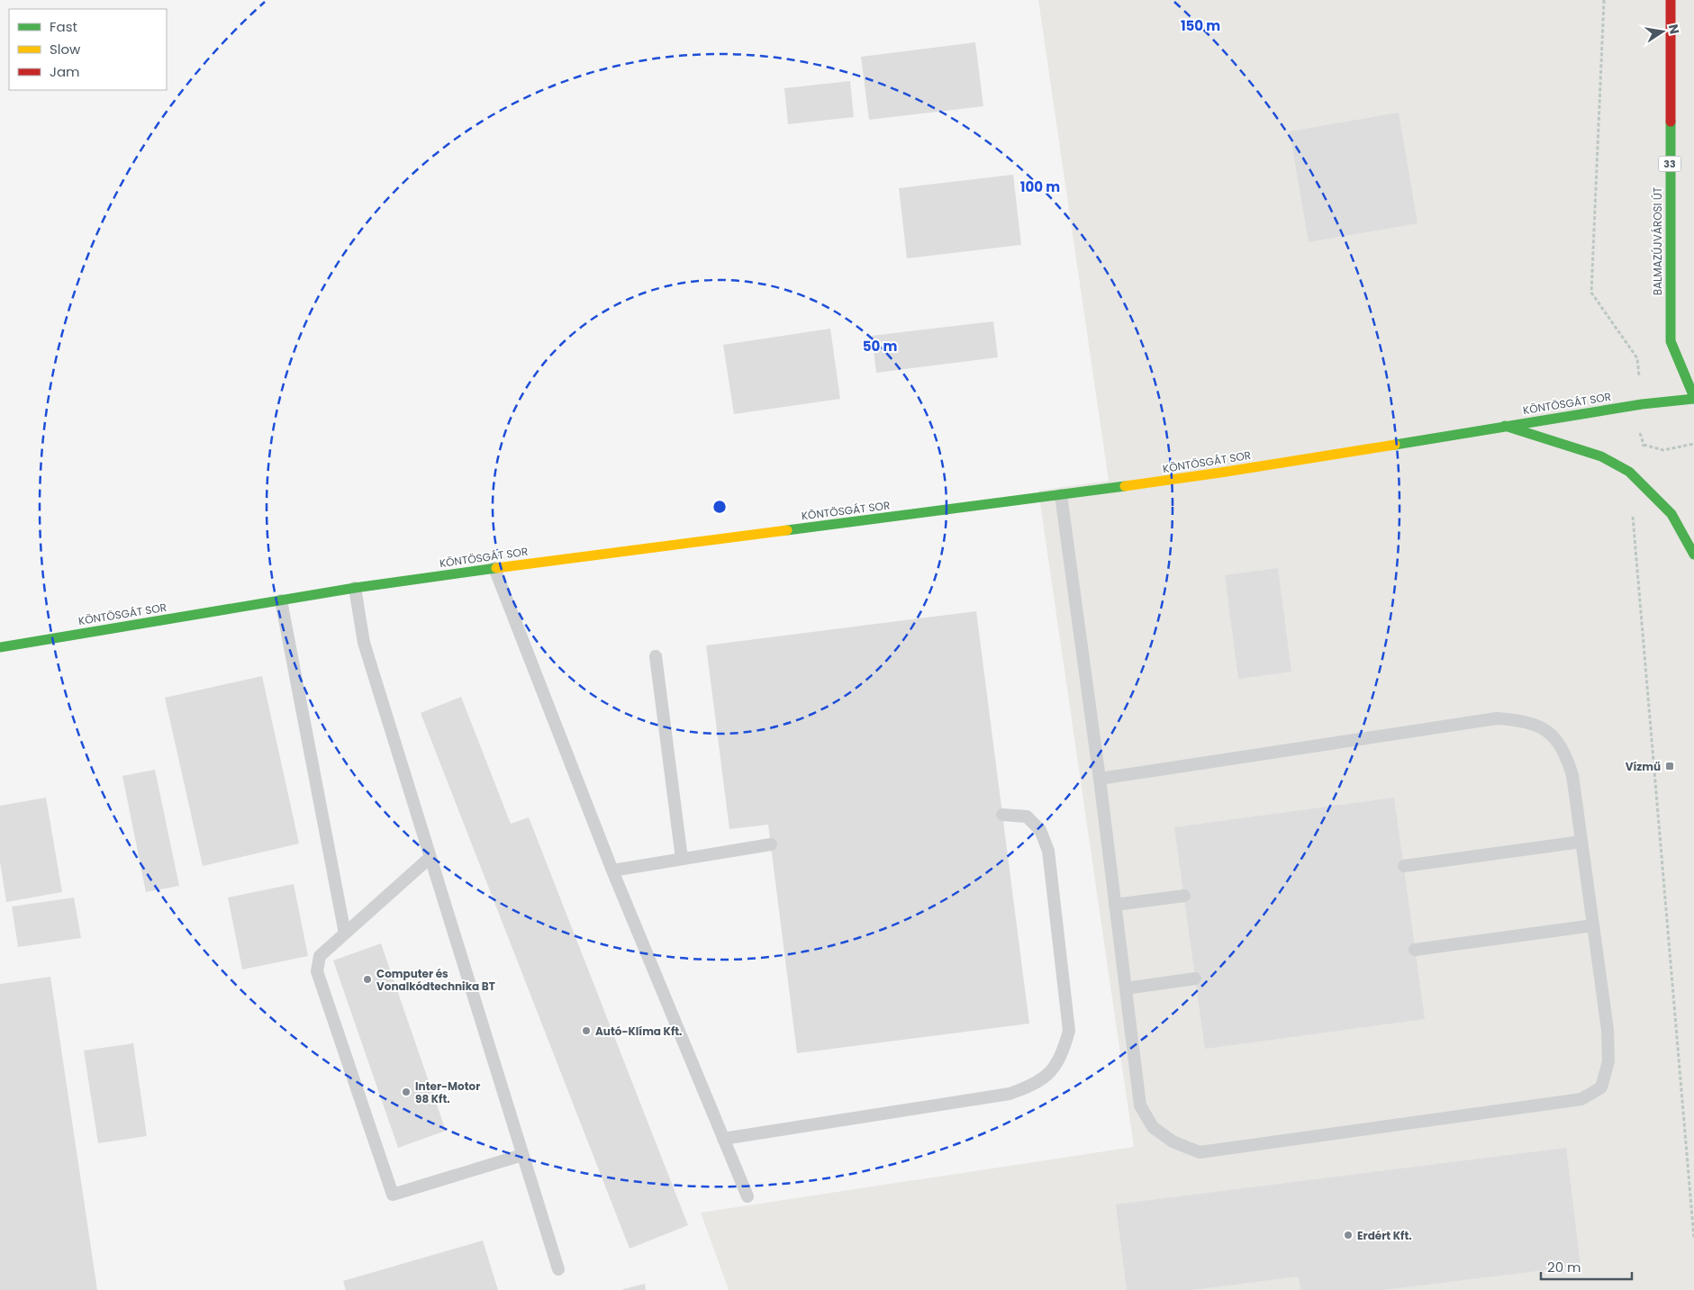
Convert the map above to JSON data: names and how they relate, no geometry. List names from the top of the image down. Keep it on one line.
{"streets":{"street":["33","BALMAZÚJVÁROSI ÚT","KÖNTÖSGÁT SOR"]},"crossings":[["BALMAZÚJVÁROSI ÚT","KÖNTÖSGÁT SOR"]],"places":{"transit":["Vízmű"],"other":["Computer és Vonalkódtechnika BT","Autó-Klíma Kft.","Inter-Motor 98 Kft.","Erdért Kft."]},"legend":["Fast","Slow","Jam"],"scale_bar":"20 m","north":"right","rings":["150 m","100 m","50 m"]}
